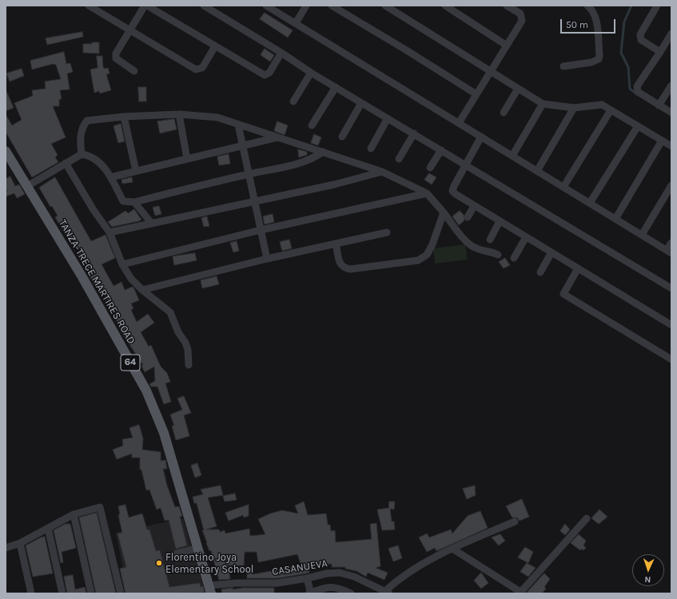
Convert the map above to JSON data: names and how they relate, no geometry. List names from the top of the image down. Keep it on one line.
{"streets":{"main road":["TANZA-TRECE MARTIRES ROAD","64"],"street":["CASANUEVA"]},"crossings":[["TANZA-TRECE MARTIRES ROAD","CASANUEVA"]],"places":["Florentino Joya Elementary School"],"scale_bar":"50 m","north":"bottom"}
